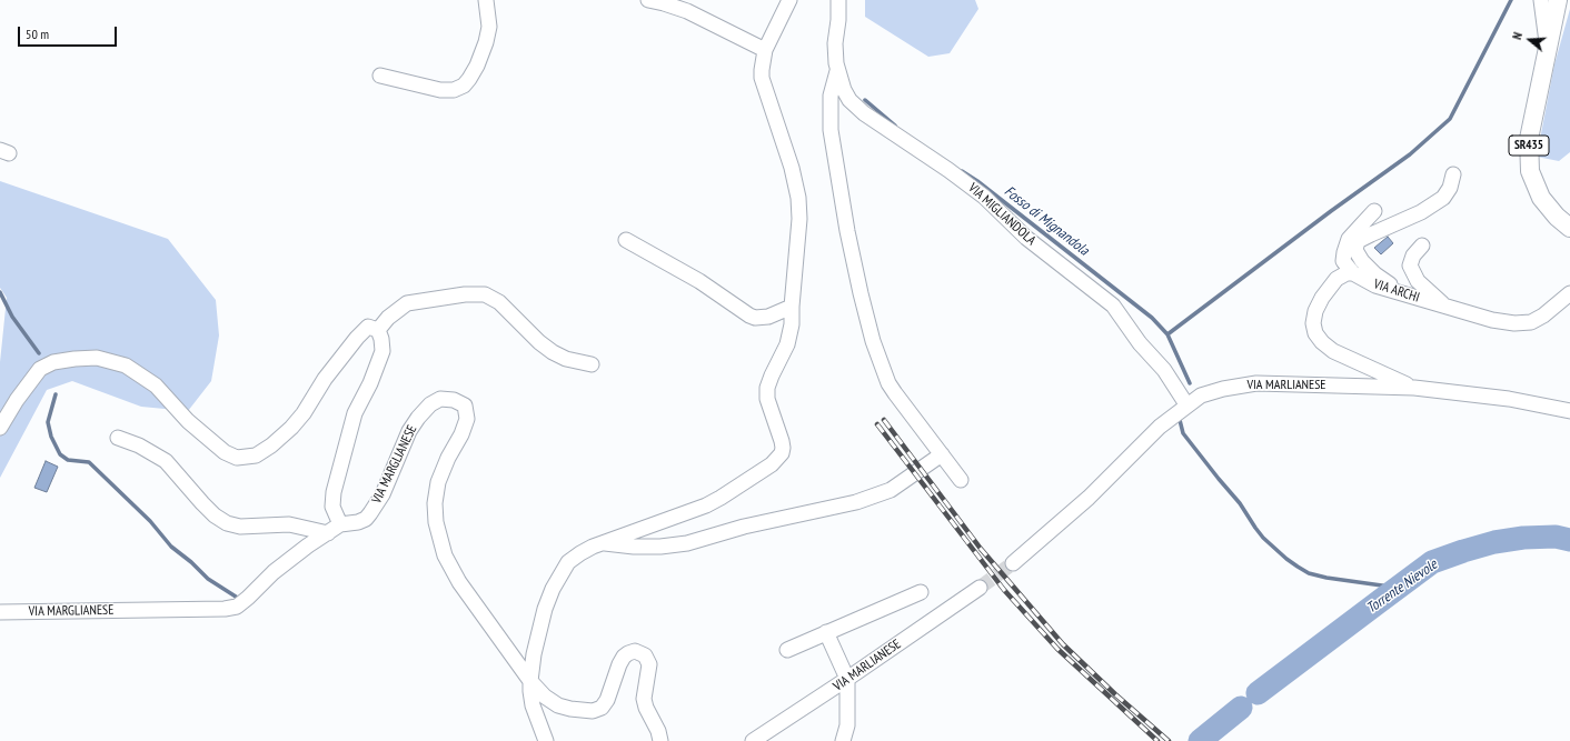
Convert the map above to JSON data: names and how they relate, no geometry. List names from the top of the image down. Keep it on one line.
{"streets":{"main road":["SR435"],"street":["VIA MIGLIANDOLA","VIA ARCHI","VIA MARLIANESE","VIA MARGLIANESE"]},"crossings":[["VIA MIGLIANDOLA","VIA MARLIANESE"]],"water":["Fosso di Mignandola","Torrente Nievole"],"scale_bar":"50 m","north":"left"}
